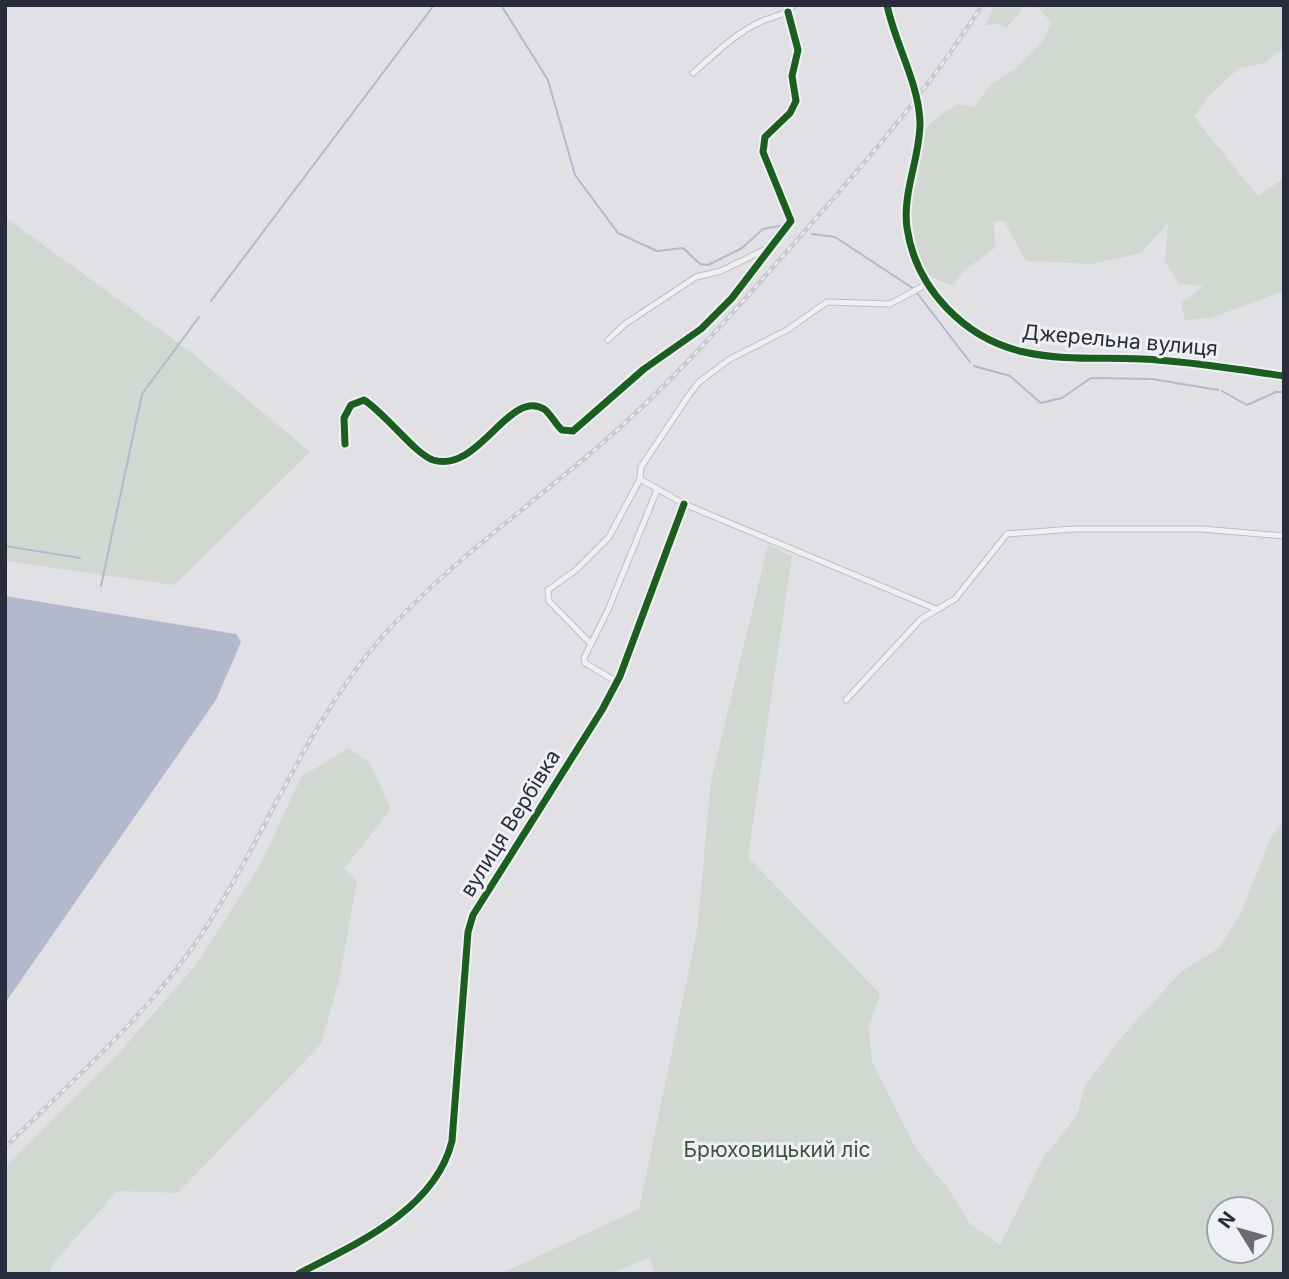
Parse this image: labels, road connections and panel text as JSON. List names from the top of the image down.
{
  "streets": {
    "street": ["Джерельна вулиця", "вулиця Вербівка"]
  },
  "parks": ["Брюховицький ліс"],
  "north": "top left"
}
